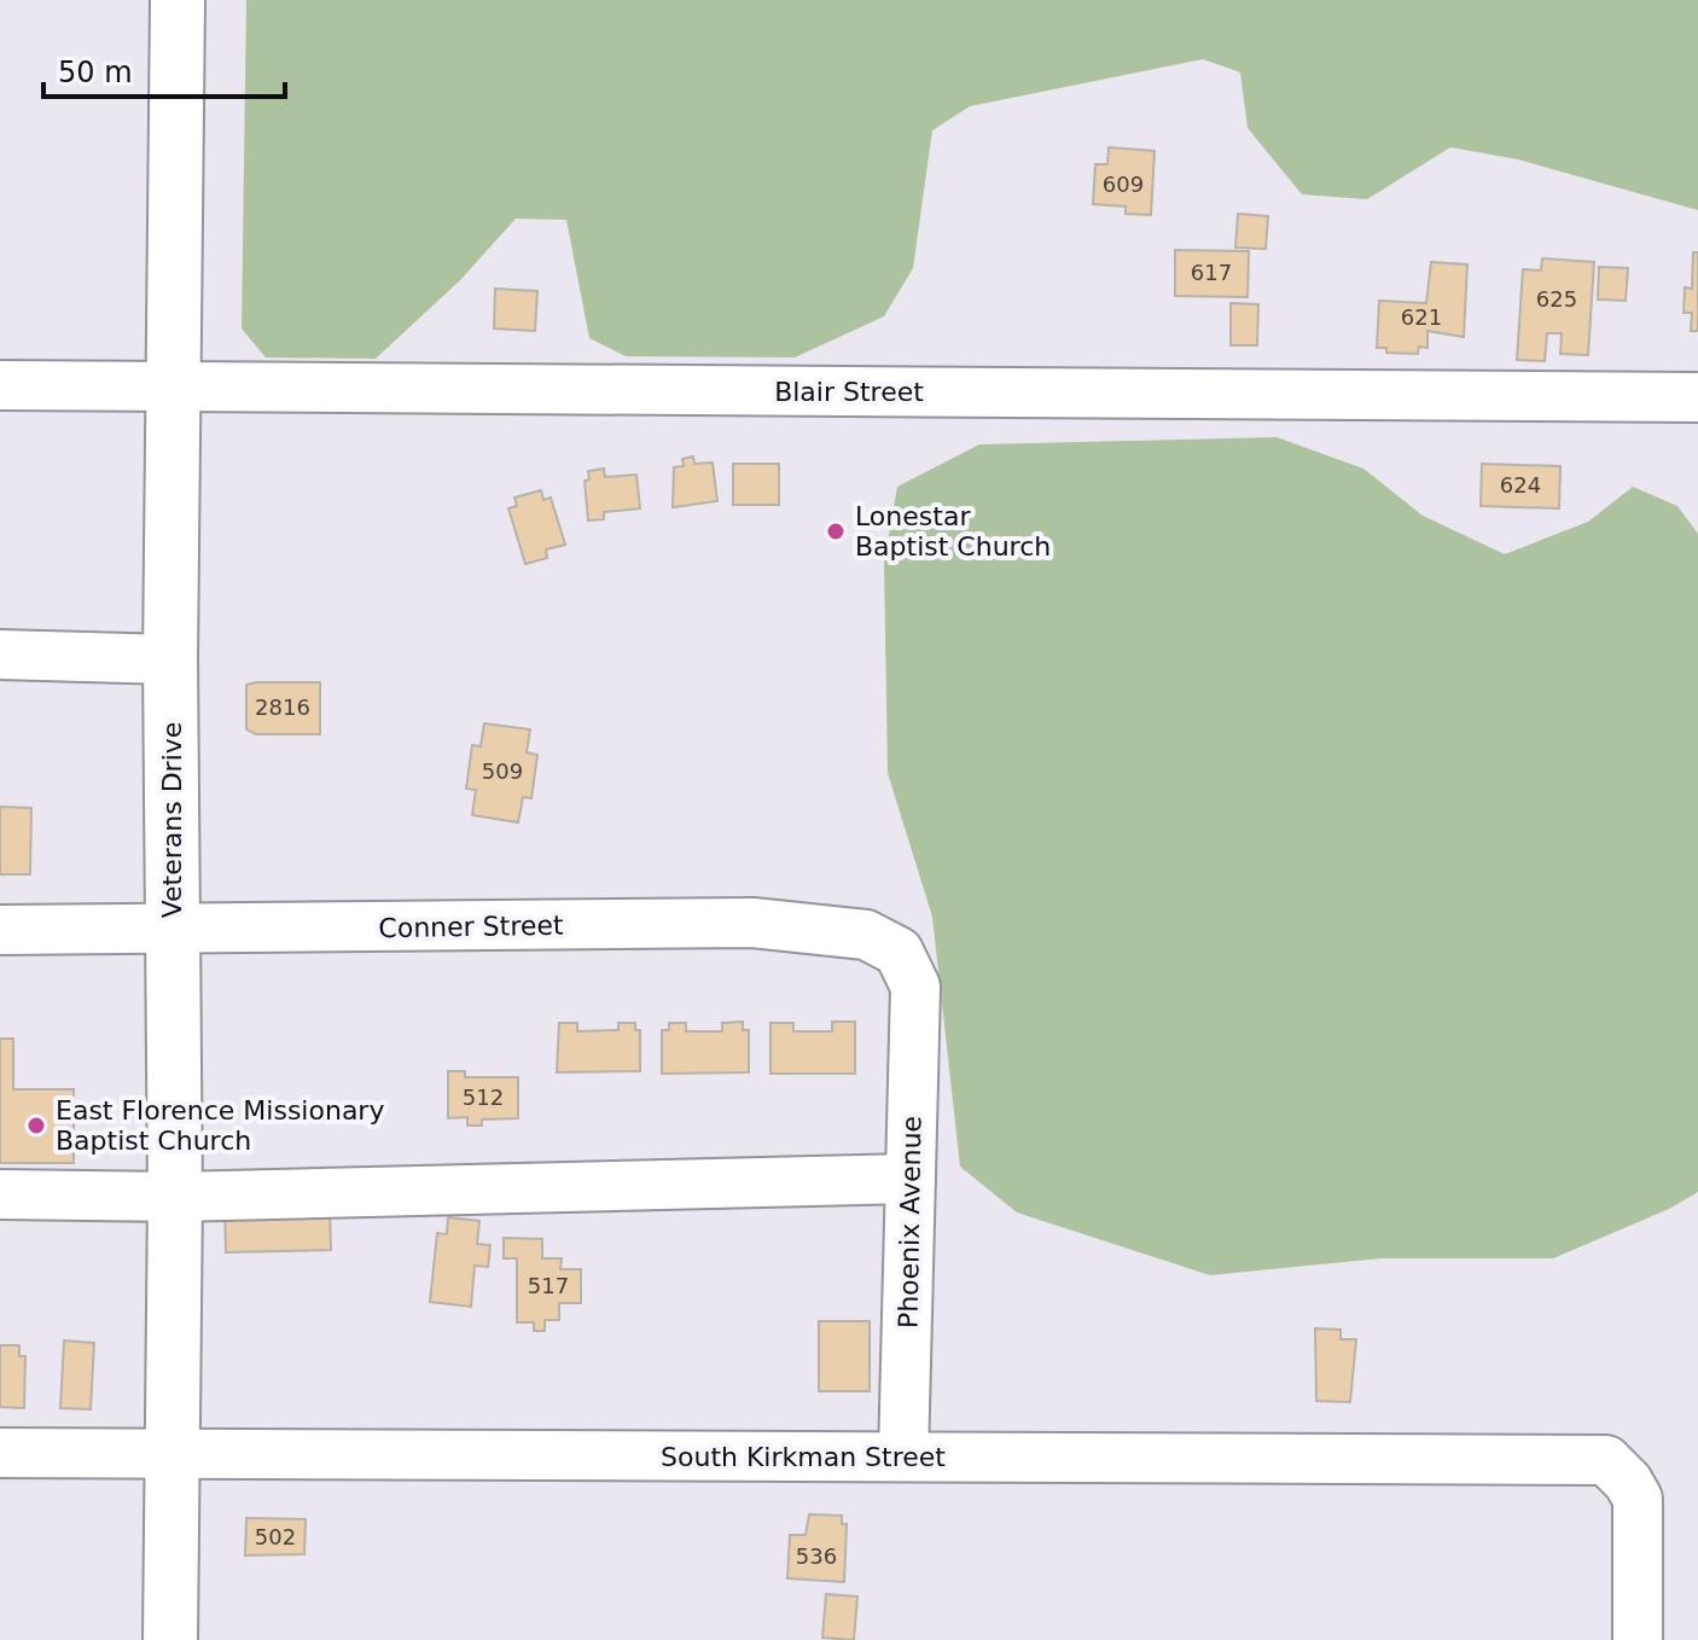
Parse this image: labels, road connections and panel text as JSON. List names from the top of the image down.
{
  "streets": {
    "main road": ["Veterans Drive"],
    "street": [
      "Blair Street",
      "Conner Street",
      "Phoenix Avenue",
      "South Kirkman Street"
    ]
  },
  "crossings": [
    ["Blair Street", "Veterans Drive"],
    ["Veterans Drive", "Conner Street"],
    ["Veterans Drive", "South Kirkman Street"],
    ["Conner Street", "Phoenix Avenue"],
    ["Phoenix Avenue", "South Kirkman Street"]
  ],
  "places": ["Lonestar Baptist Church", "East Florence Missionary Baptist Church"],
  "house_numbers": [
    "609",
    "617",
    "625",
    "621",
    "624",
    "2816",
    "509",
    "512",
    "517",
    "502",
    "536"
  ],
  "scale_bar": "50 m"
}
